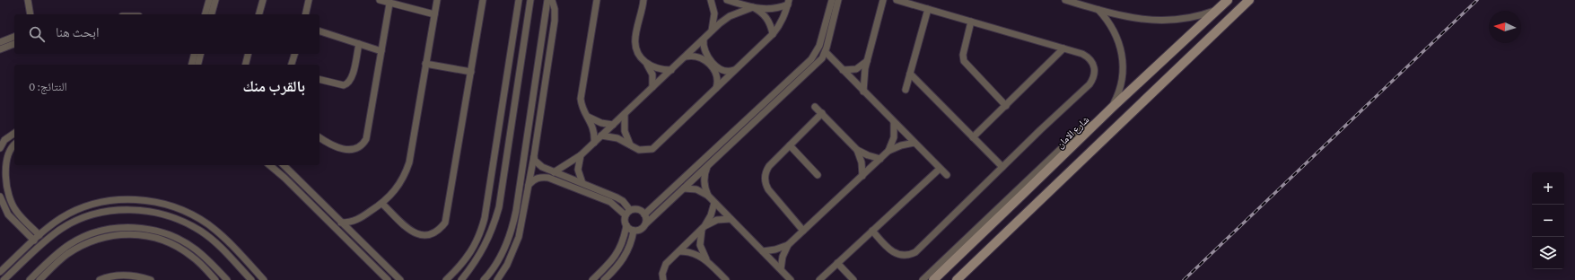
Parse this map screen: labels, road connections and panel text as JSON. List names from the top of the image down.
{
  "streets": {
    "street": ["شارع الامان"]
  },
  "north": "left",
  "page": {
    "search": "ابحث هنا",
    "heading": ["بالقرب منك", "النتائج: 0"],
    "map_buttons": ["+", "−"]
  }
}
